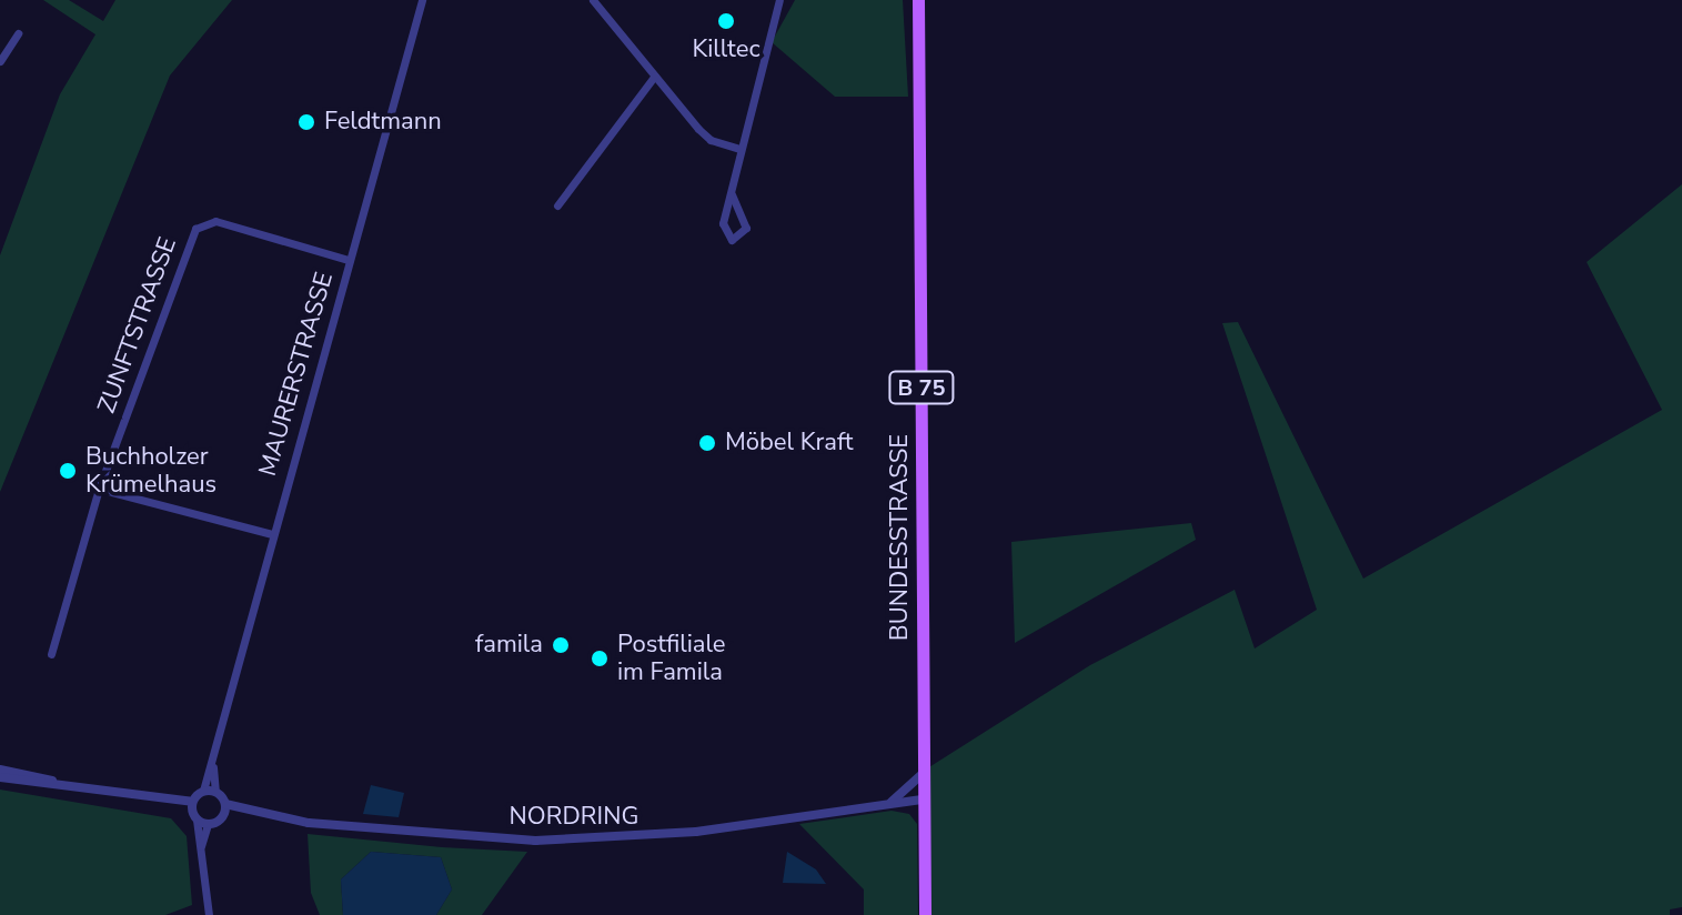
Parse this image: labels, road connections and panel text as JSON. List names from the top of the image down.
{
  "streets": {
    "main road": ["B 75", "BUNDESSTRASSE"],
    "street": ["ZUNFTSTRASSE", "MAURERSTRASSE", "NORDRING"]
  },
  "crossings": [
    ["ZUNFTSTRASSE", "MAURERSTRASSE"],
    ["MAURERSTRASSE", "NORDRING"],
    ["BUNDESSTRASSE", "NORDRING"]
  ],
  "places": [
    "Killtec",
    "Feldtmann",
    "Möbel Kraft",
    "Buchholzer Krümelhaus",
    "famila",
    "Postfiliale im Famila"
  ]
}
